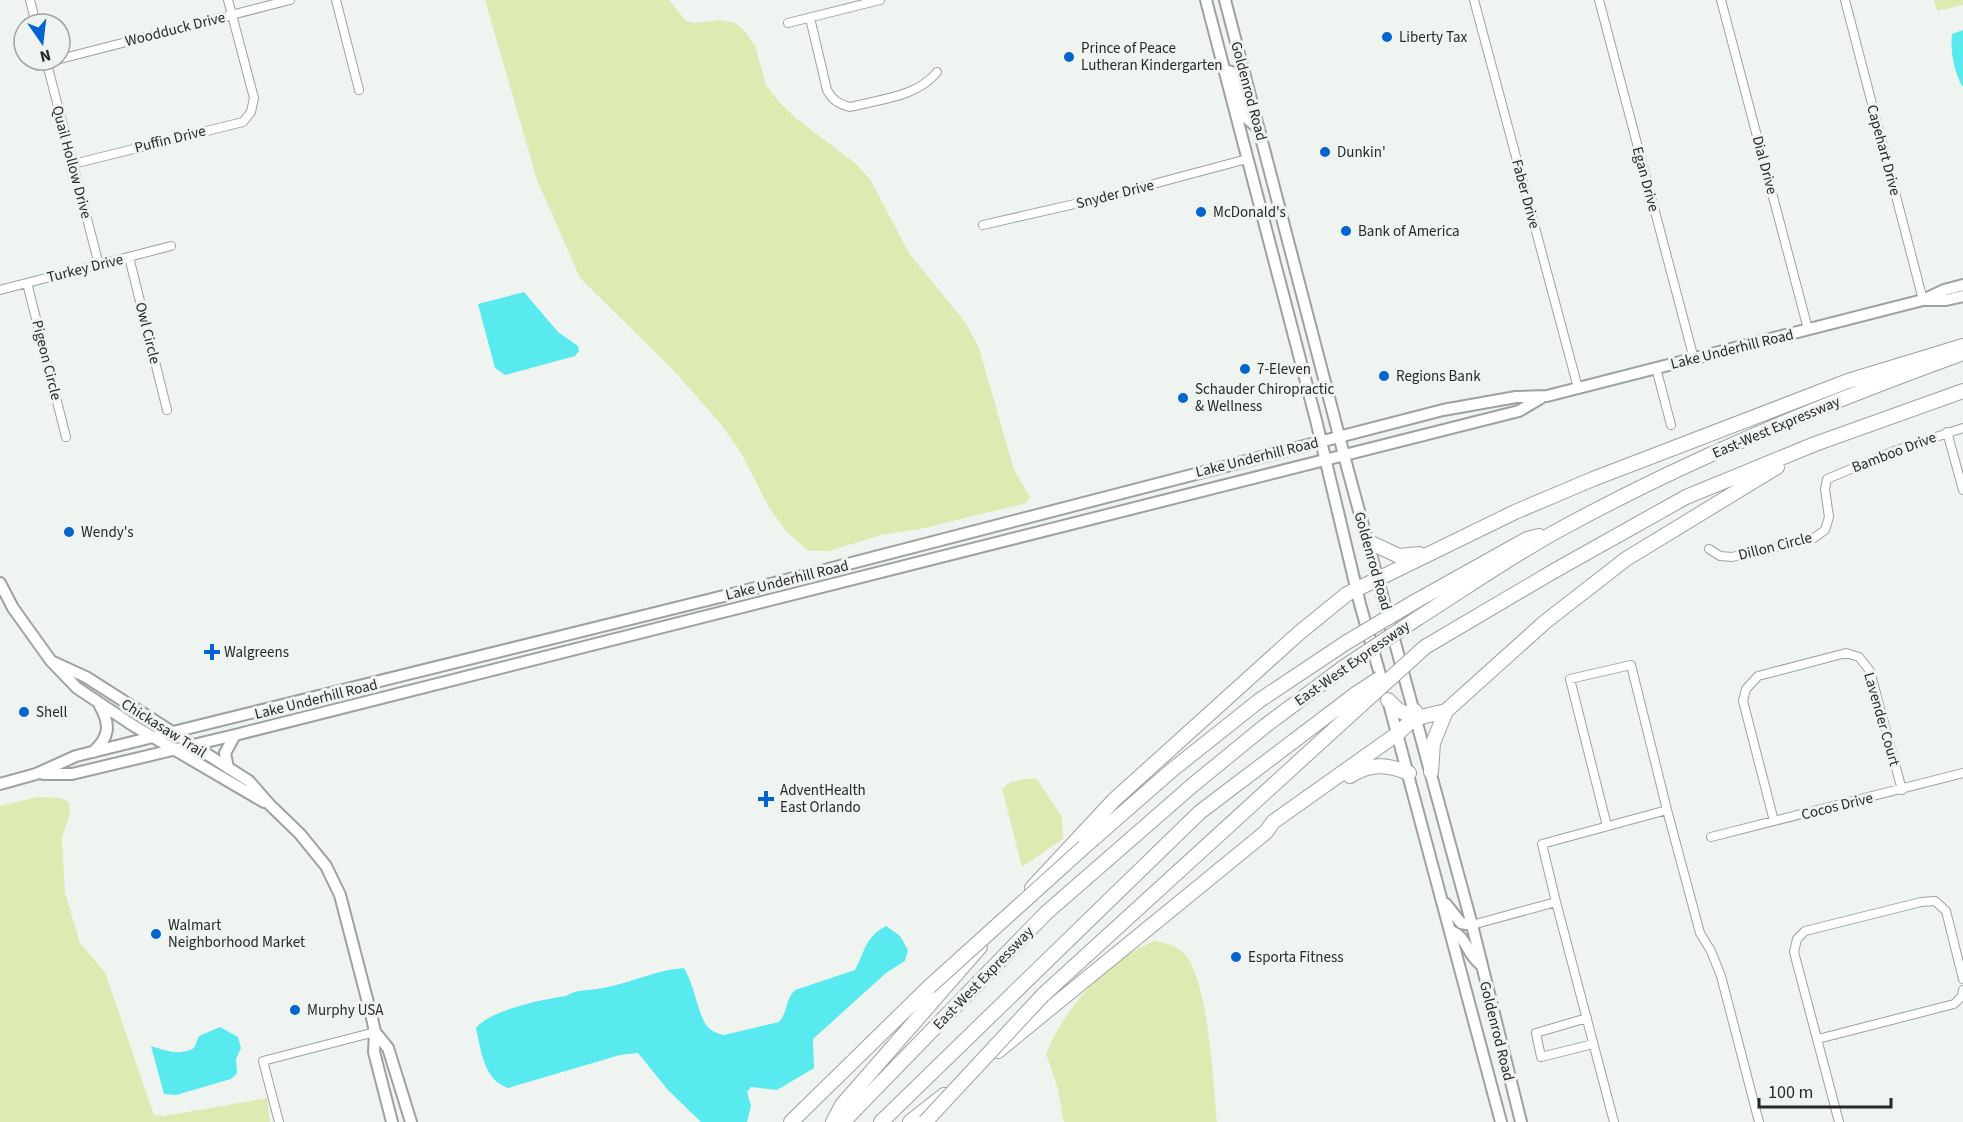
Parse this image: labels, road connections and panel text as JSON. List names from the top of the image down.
{
  "streets": {
    "highway": ["East-West Expressway"],
    "street": [
      "Woodduck Drive",
      "Goldenrod Road",
      "Puffin Drive",
      "Capehart Drive",
      "Quail Hollow Drive",
      "Dial Drive",
      "Egan Drive",
      "Snyder Drive",
      "Faber Drive",
      "Turkey Drive",
      "Owl Circle",
      "Lake Underhill Road",
      "Pigeon Circle",
      "Bamboo Drive",
      "Dillon Circle",
      "Lavender Court",
      "Chickasaw Trail",
      "Cocos Drive"
    ]
  },
  "crossings": [
    ["Woodduck Drive", "Puffin Drive"],
    ["Goldenrod Road", "Snyder Drive"],
    ["Goldenrod Road", "Lake Underhill Road"],
    ["Puffin Drive", "Quail Hollow Drive"],
    ["Capehart Drive", "Lake Underhill Road"],
    ["Quail Hollow Drive", "Turkey Drive"],
    ["Dial Drive", "Lake Underhill Road"],
    ["Egan Drive", "Lake Underhill Road"],
    ["Faber Drive", "Lake Underhill Road"],
    ["Turkey Drive", "Owl Circle"],
    ["Turkey Drive", "Pigeon Circle"],
    ["Lake Underhill Road", "Chickasaw Trail"],
    ["Bamboo Drive", "Dillon Circle"],
    ["Lavender Court", "Cocos Drive"]
  ],
  "places": {
    "other": [
      "Liberty Tax",
      "Prince of Peace Lutheran Kindergarten",
      "Dunkin'",
      "McDonald's",
      "Bank of America",
      "7-Eleven",
      "Regions Bank",
      "Schauder Chiropractic & Wellness",
      "Wendy's",
      "Shell",
      "Walmart Neighborhood Market",
      "Esporta Fitness",
      "Murphy USA"
    ],
    "health": ["Walgreens", "AdventHealth East Orlando"]
  },
  "scale_bar": "100 m",
  "north": "bottom"
}
